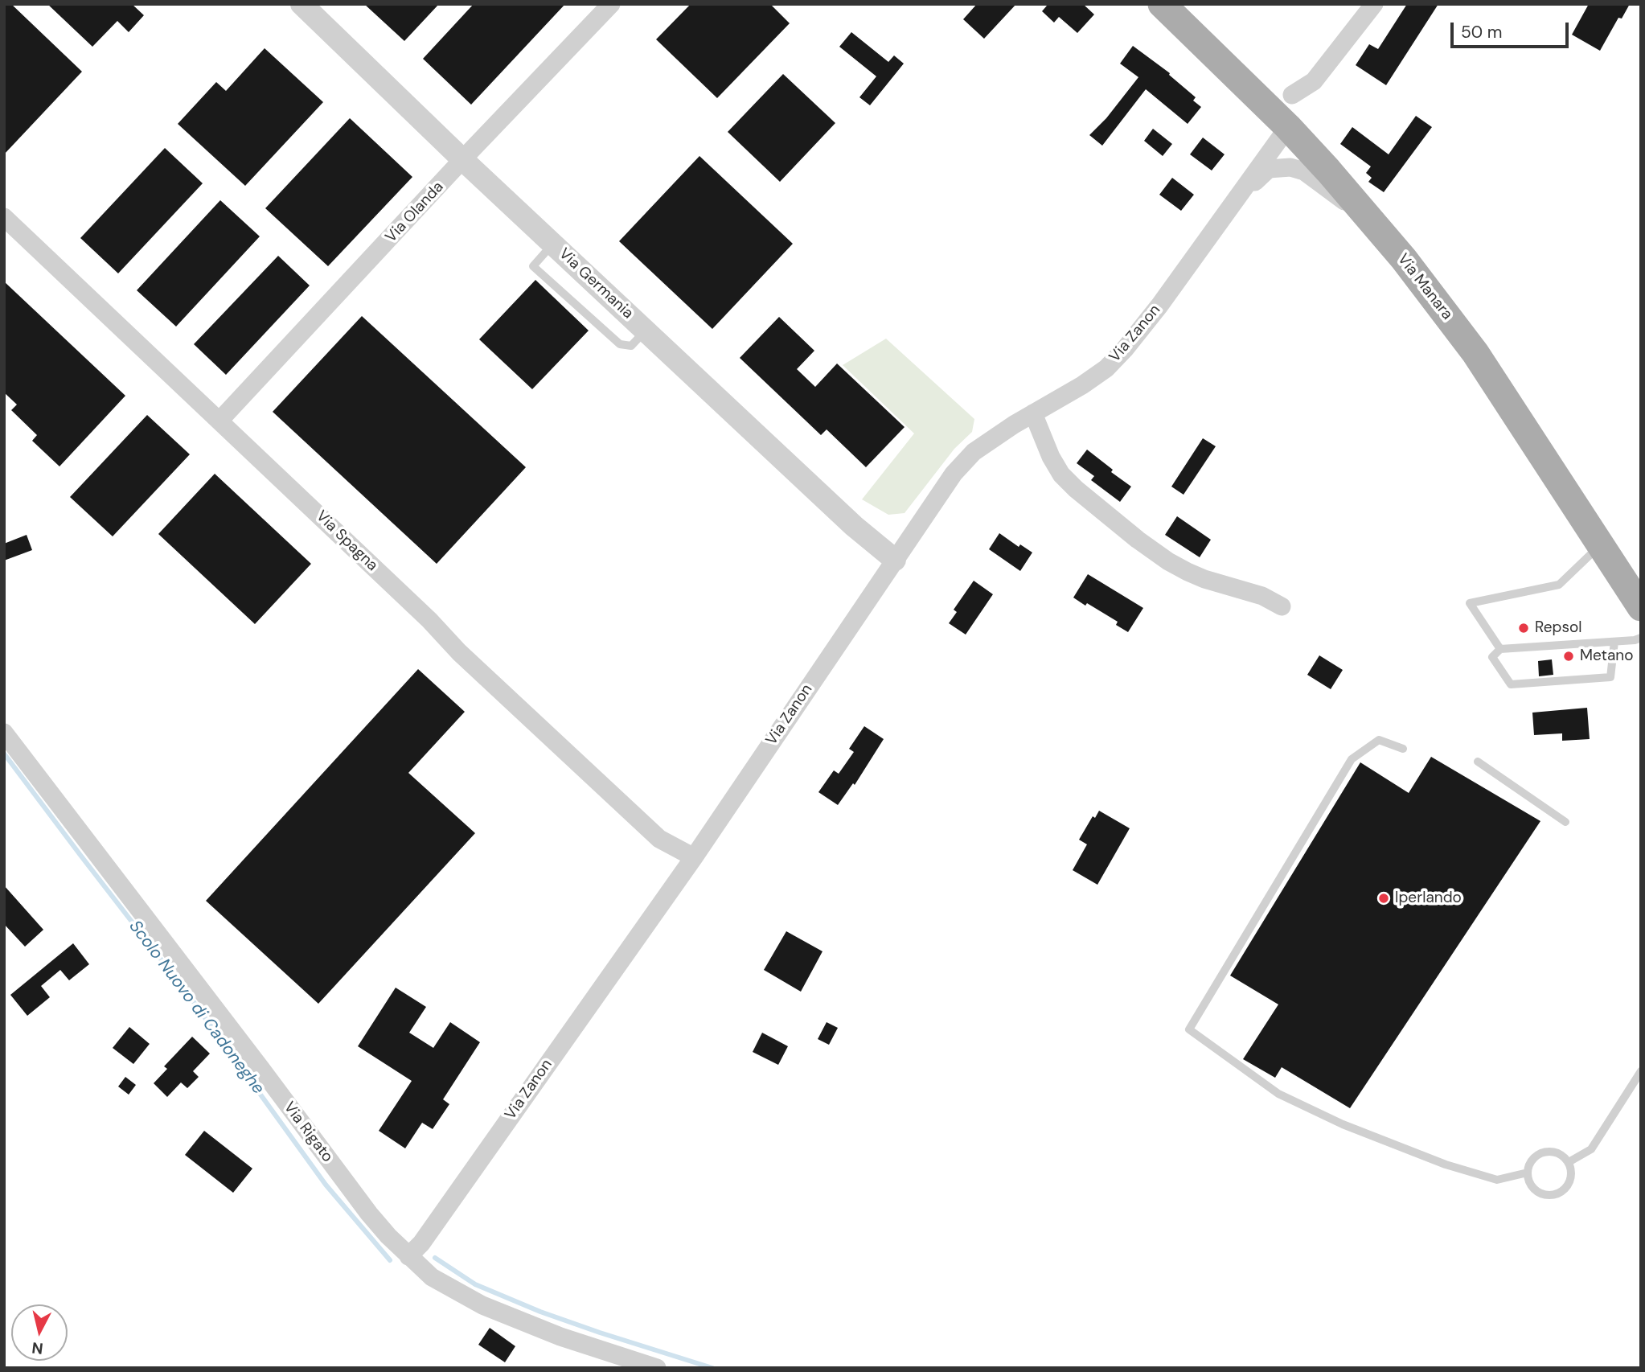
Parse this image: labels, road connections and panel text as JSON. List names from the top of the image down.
{
  "streets": {
    "main road": ["Via Manara"],
    "street": [
      "Via Olanda",
      "Via Germania",
      "Via Zanon",
      "Via Spagna",
      "Via Rigato"
    ]
  },
  "crossings": [
    ["Via Olanda", "Via Germania"],
    ["Via Olanda", "Via Spagna"],
    ["Via Germania", "Via Zanon"],
    ["Via Manara", "Via Zanon"],
    ["Via Zanon", "Via Spagna"],
    ["Via Zanon", "Via Rigato"]
  ],
  "water": ["Scolo Nuovo di Cadoneghe"],
  "places": ["Repsol", "Metano", "Iperlando"],
  "scale_bar": "50 m",
  "north": "bottom"
}
